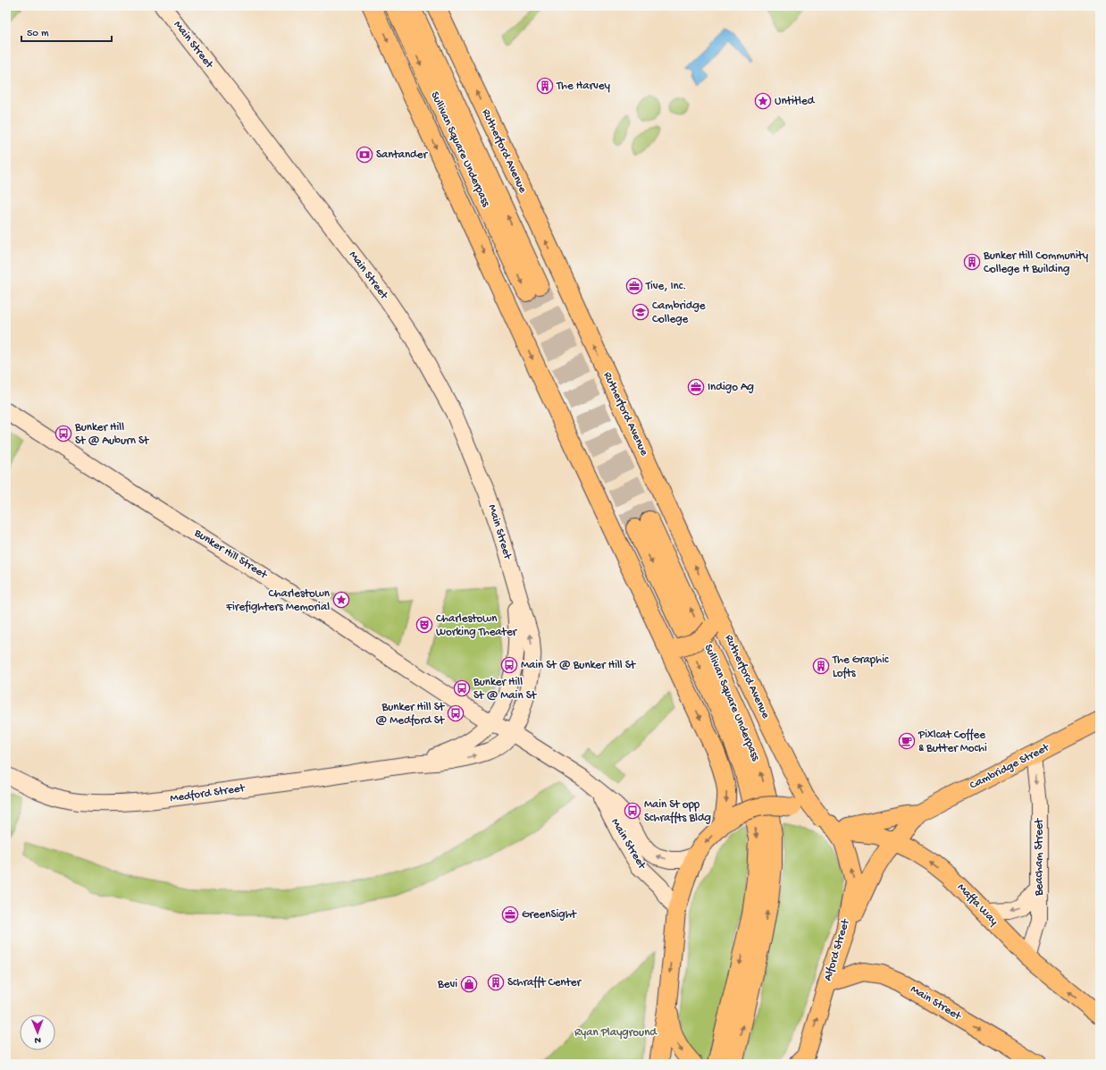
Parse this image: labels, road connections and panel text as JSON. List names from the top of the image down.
{
  "streets": {
    "main road": [
      "Main Street",
      "Sullivan Square Underpass",
      "Rutherford Avenue",
      "Bunker Hill Street",
      "Cambridge Street",
      "Medford Street",
      "Beacham Street",
      "Maffa Way",
      "Alford Street"
    ]
  },
  "crossings": [
    ["Main Street", "Bunker Hill Street"],
    ["Main Street", "Medford Street"],
    ["Main Street", "Alford Street"],
    ["Rutherford Avenue", "Alford Street"],
    ["Bunker Hill Street", "Medford Street"],
    ["Cambridge Street", "Beacham Street"],
    ["Cambridge Street", "Maffa Way"],
    ["Cambridge Street", "Alford Street"],
    ["Beacham Street", "Maffa Way"],
    ["Maffa Way", "Alford Street"]
  ],
  "one_way": ["Beacham Street", "Maffa Way"],
  "parks": ["Ryan Playground"],
  "places": {
    "building": [
      "The Harvey",
      "Bunker Hill Community College H Building",
      "The Graphic Lofts",
      "Schrafft Center"
    ],
    "place": ["Untitled", "Charlestown Firefighters Memorial"],
    "bank": ["Santander"],
    "office": ["Tive, Inc.", "Indigo Ag", "GreenSight"],
    "school or university": ["Cambridge College"],
    "bus stop": [
      "Bunker Hill St @ Auburn St",
      "Main St @ Bunker Hill St",
      "Bunker Hill St @ Main St",
      "Bunker Hill St @ Medford St",
      "Main St opp Schraffts Bldg"
    ],
    "theatre": ["Charlestown Working Theater"],
    "cafe": ["Pixlcat Coffee & Butter Mochi"],
    "shop": ["Bevi"]
  },
  "scale_bar": "50 m",
  "north": "bottom"
}
